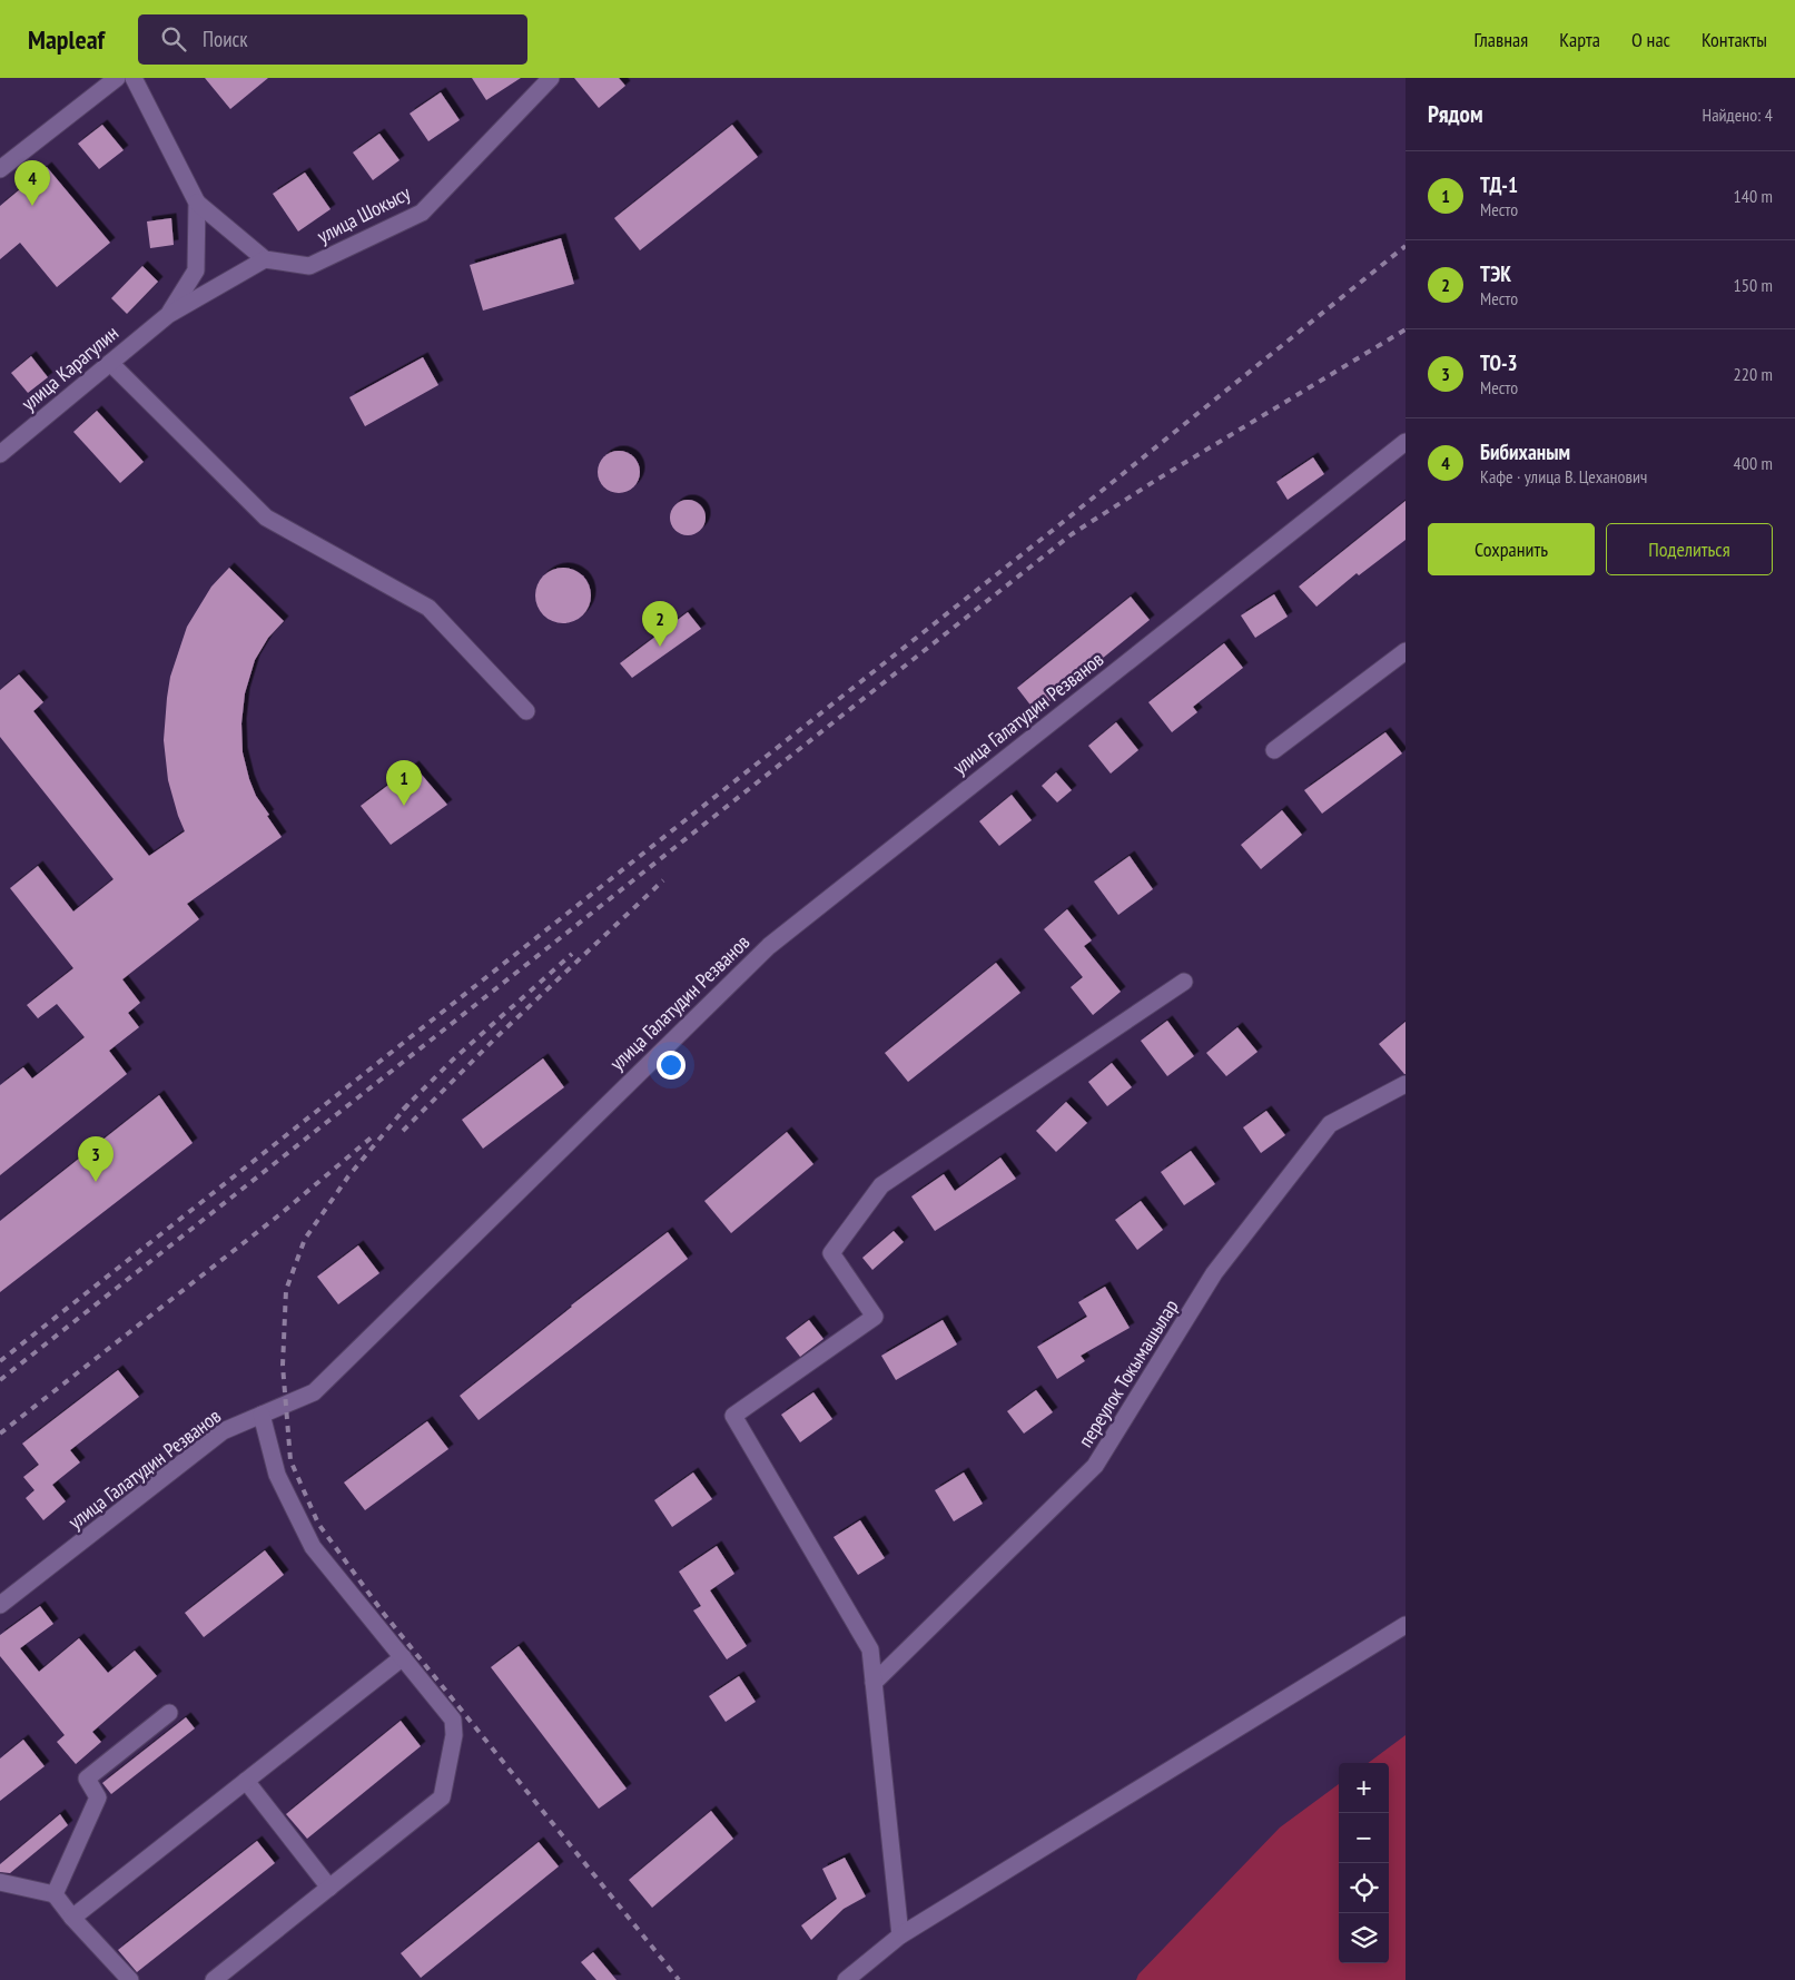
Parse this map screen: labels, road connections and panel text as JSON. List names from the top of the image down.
{
  "streets": {
    "street": [
      "улица Шокысу",
      "улица Карагулин",
      "улица Галатудин Резванов",
      "переулок Токымашылар"
    ]
  },
  "page": {
    "header": "Mapleaf",
    "search": "Поиск",
    "nav": [
      "Главная",
      "Карта",
      "О нас",
      "Контакты"
    ],
    "heading": ["Рядом", "Найдено: 4"],
    "list": [
      {
        "mark": "1",
        "name": "ТД-1",
        "note": "Место",
        "value": "140 m"
      },
      {
        "mark": "2",
        "name": "ТЭК",
        "note": "Место",
        "value": "150 m"
      },
      {
        "mark": "3",
        "name": "ТО-3",
        "note": "Место",
        "value": "220 m"
      },
      {
        "mark": "4",
        "name": "Бибиханым",
        "note": "Кафе · улица В. Цеханович",
        "value": "400 m"
      }
    ],
    "pins": [
      "4",
      "2",
      "1",
      "3"
    ],
    "buttons": ["Сохранить", "Поделиться"],
    "map_buttons": ["+", "−"]
  }
}
